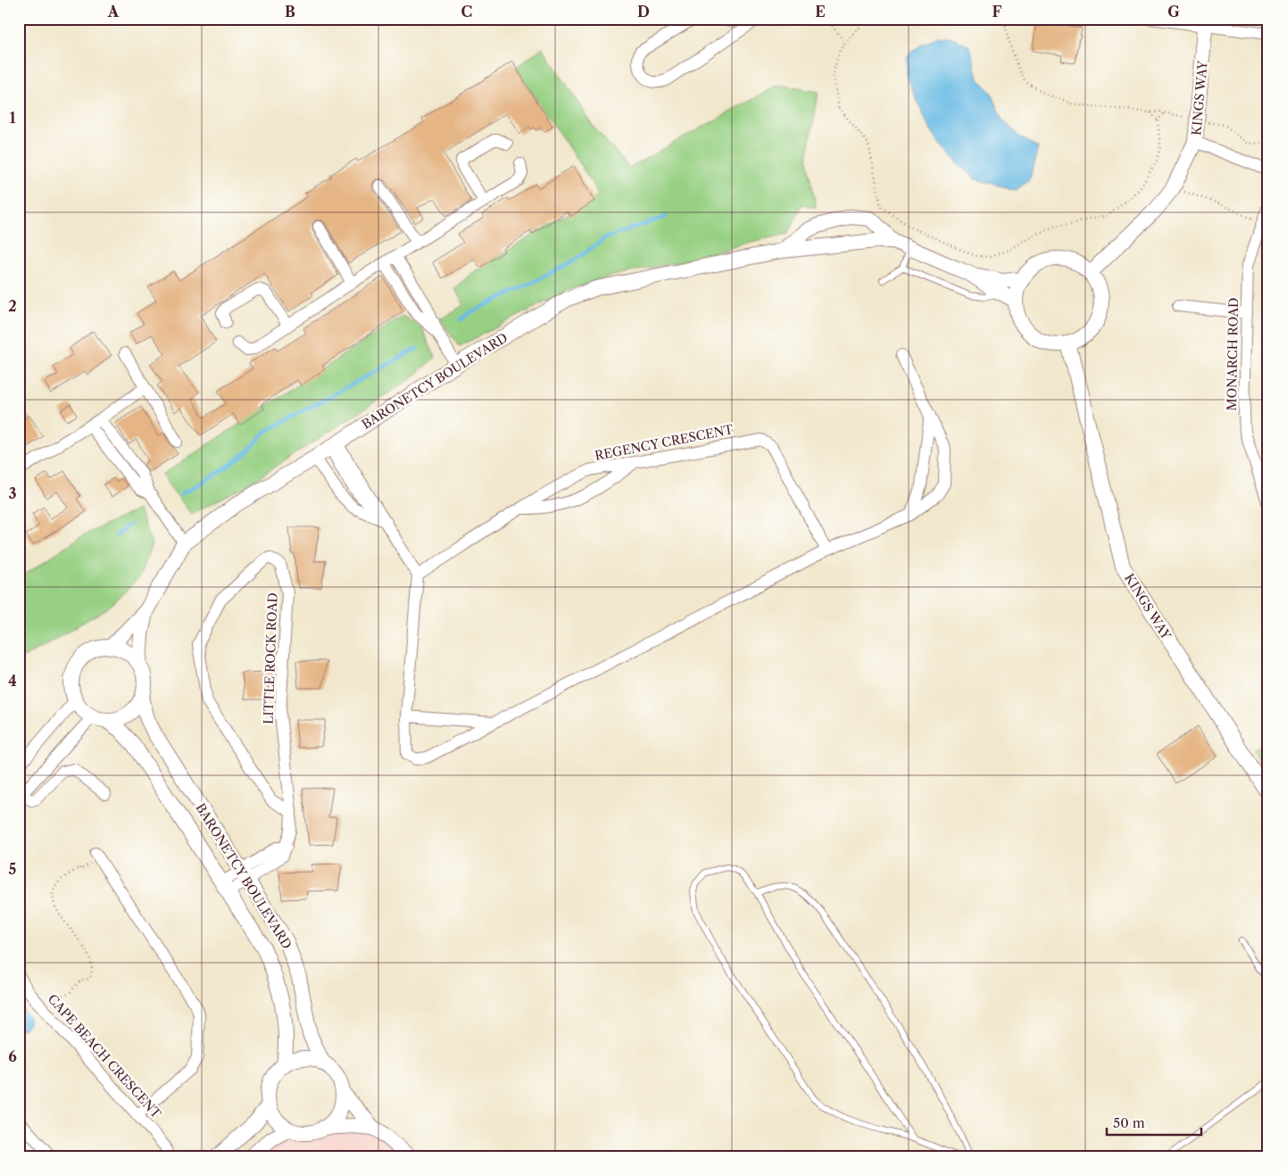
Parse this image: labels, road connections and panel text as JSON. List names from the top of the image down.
{
  "streets": {
    "street": [
      "KINGS WAY",
      "MONARCH ROAD",
      "BARONETCY BOULEVARD",
      "REGENCY CRESCENT",
      "LITTLE ROCK ROAD",
      "CAPE BEACH CRESCENT"
    ]
  },
  "crossings": [
    ["KINGS WAY", "BARONETCY BOULEVARD"],
    ["BARONETCY BOULEVARD", "LITTLE ROCK ROAD"]
  ],
  "scale_bar": "50 m",
  "grid": {
    "columns": [
      "A",
      "B",
      "C",
      "D",
      "E",
      "F",
      "G"
    ],
    "rows": [
      "1",
      "2",
      "3",
      "4",
      "5",
      "6"
    ]
  }
}
